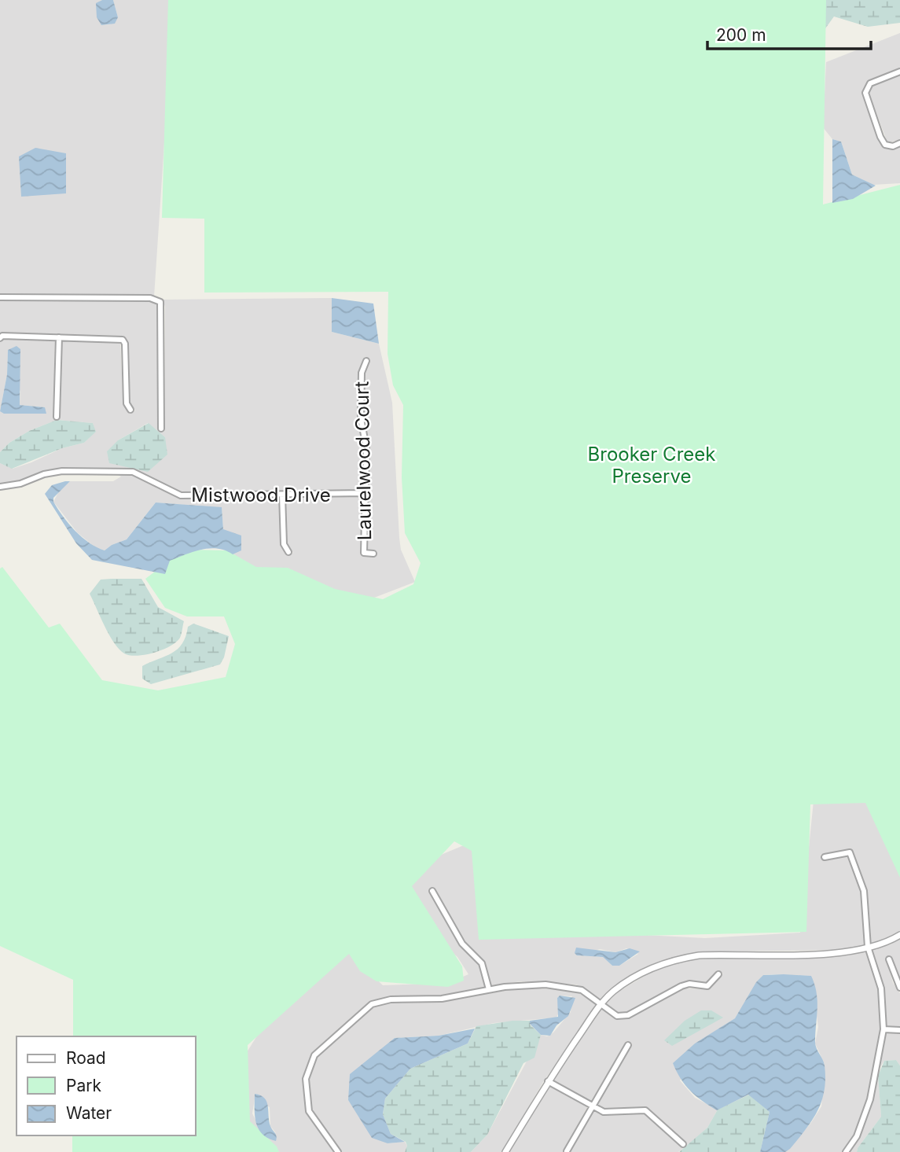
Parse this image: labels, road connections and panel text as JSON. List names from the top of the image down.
{
  "streets": {
    "street": ["Laurelwood Court", "Mistwood Drive"]
  },
  "crossings": [
    ["Laurelwood Court", "Mistwood Drive"]
  ],
  "parks": ["Brooker Creek Preserve"],
  "legend": ["Road", "Park", "Water"],
  "scale_bar": "200 m"
}
